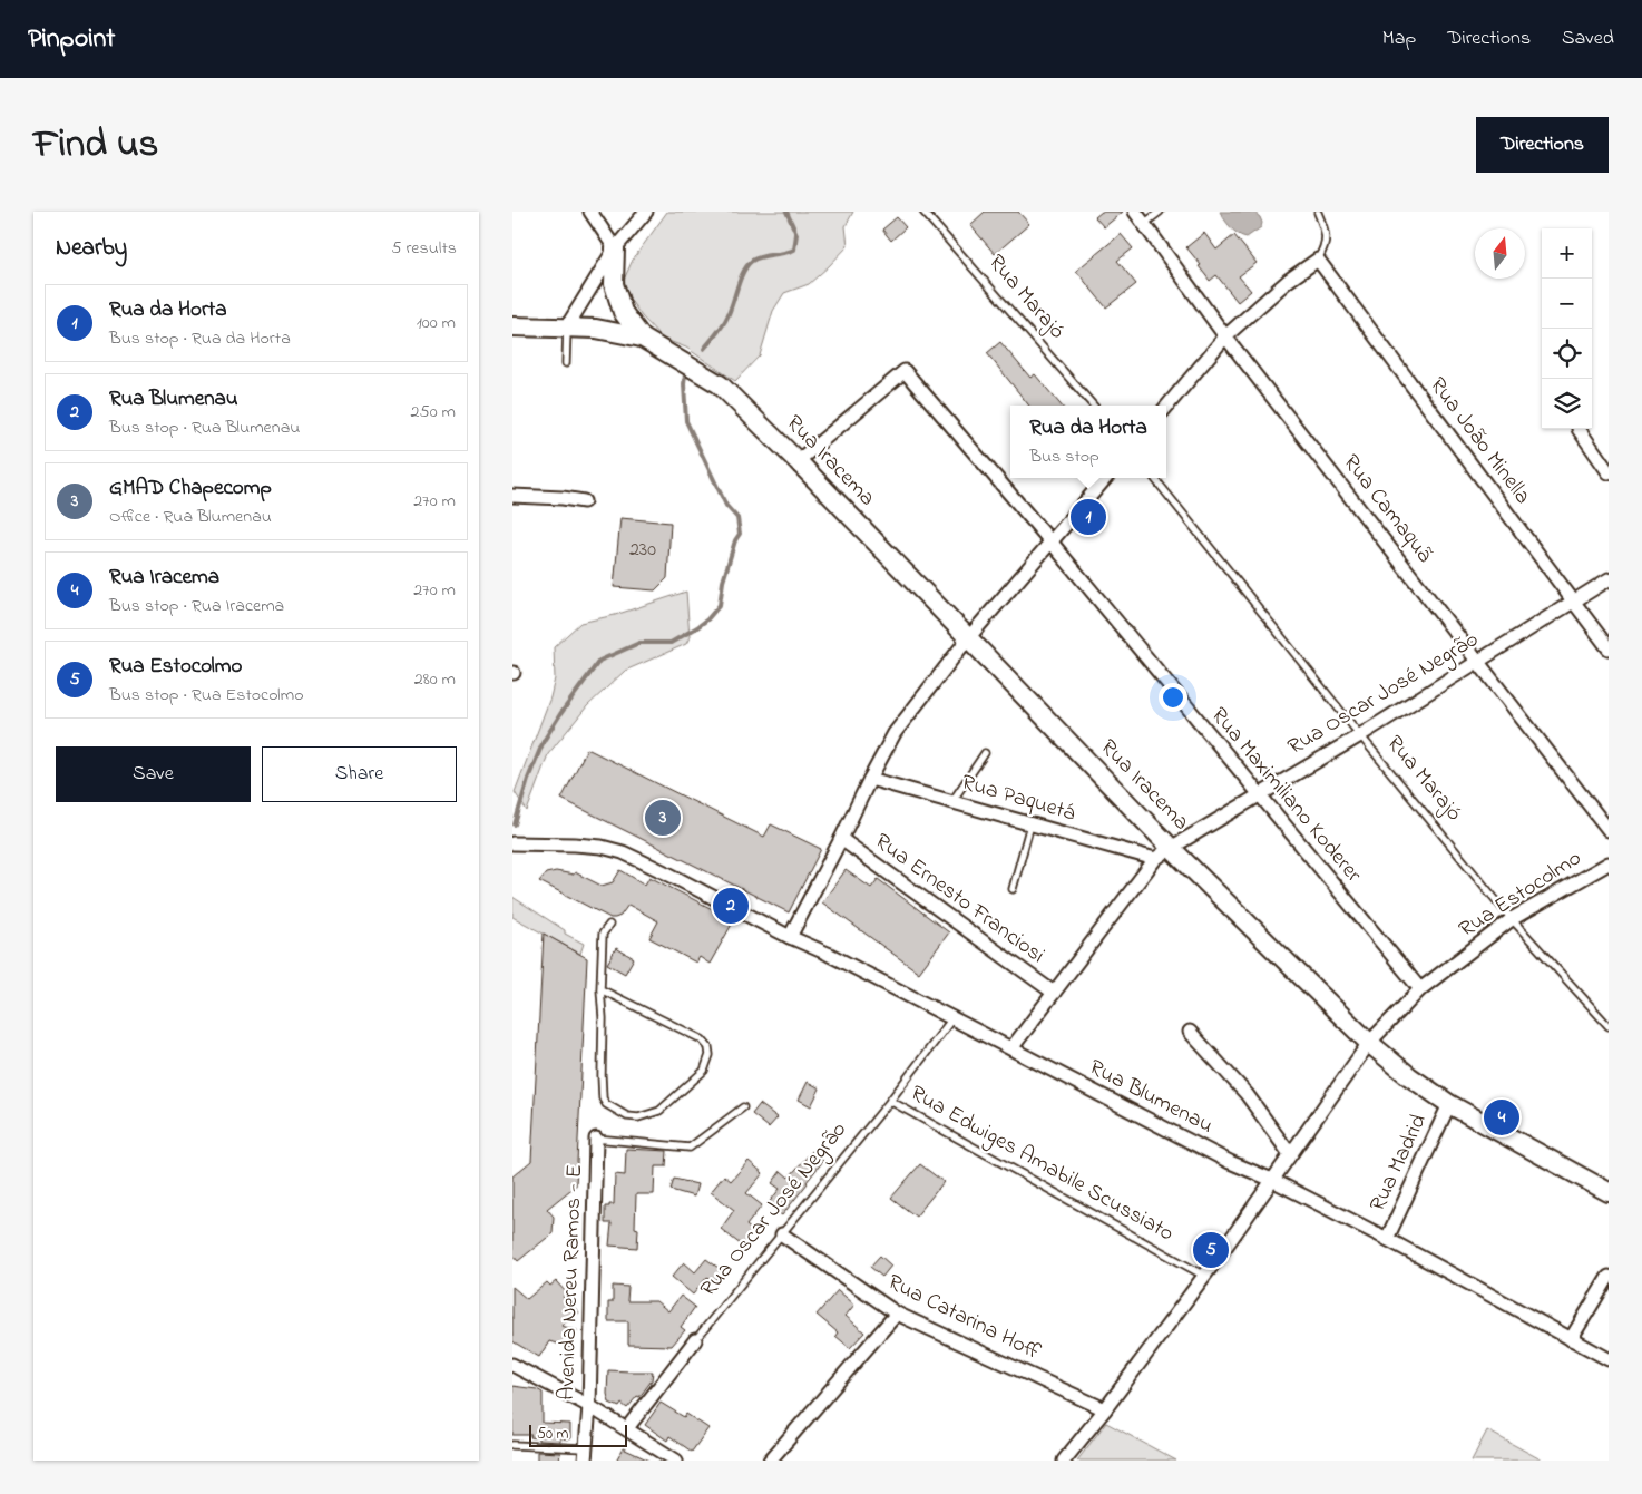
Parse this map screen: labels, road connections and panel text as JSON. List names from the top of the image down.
{
  "streets": {
    "street": [
      "Rua João Minella",
      "Rua Iracema",
      "Rua Camaquã",
      "Rua Oscar José Negrão",
      "Rua Maximiliano Koderer",
      "Rua Paquetá",
      "Rua Estocolmo",
      "Rua Ernesto Franciosi",
      "Rua Blumenau",
      "Rua Madrid",
      "Avenida Nereu Ramos - E",
      "Rua Catarina Hoff"
    ],
    "lane": ["Rua Marajó", "Rua Edwiges Amabile Scussiato"]
  },
  "crossings": [
    ["Rua Marajó", "Rua Oscar José Negrão"],
    ["Rua Marajó", "Rua Estocolmo"],
    ["Rua João Minella", "Rua Oscar José Negrão"],
    ["Rua Iracema", "Rua Oscar José Negrão"],
    ["Rua Iracema", "Rua Maximiliano Koderer"],
    ["Rua Iracema", "Rua Estocolmo"],
    ["Rua Iracema", "Rua Madrid"],
    ["Rua Camaquã", "Rua Oscar José Negrão"],
    ["Rua Oscar José Negrão", "Rua Maximiliano Koderer"],
    ["Rua Oscar José Negrão", "Rua Paquetá"],
    ["Rua Oscar José Negrão", "Rua Ernesto Franciosi"],
    ["Rua Oscar José Negrão", "Rua Blumenau"],
    ["Rua Oscar José Negrão", "Rua Edwiges Amabile Scussiato"],
    ["Rua Oscar José Negrão", "Rua Catarina Hoff"],
    ["Rua Maximiliano Koderer", "Rua Estocolmo"],
    ["Rua Estocolmo", "Rua Blumenau"],
    ["Rua Estocolmo", "Rua Edwiges Amabile Scussiato"],
    ["Rua Estocolmo", "Rua Catarina Hoff"],
    ["Rua Blumenau", "Rua Madrid"]
  ],
  "house_numbers": ["230"],
  "scale_bar": "50 m",
  "north": "top",
  "page": {
    "header": "Pinpoint",
    "nav": ["Map", "Directions", "Saved"],
    "title": "Find us",
    "buttons": [
      "Directions",
      ["Save", "Share"]
    ],
    "heading": ["Nearby", "5 results"],
    "map_buttons": ["+", "−"],
    "list": [
      {
        "mark": "1",
        "name": "Rua da Horta",
        "note": "Bus stop · Rua da Horta",
        "value": "100 m"
      },
      {
        "mark": "2",
        "name": "Rua Blumenau",
        "note": "Bus stop · Rua Blumenau",
        "value": "250 m"
      },
      {
        "mark": "3",
        "name": "GMAD Chapecomp",
        "note": "Office · Rua Blumenau",
        "value": "270 m"
      },
      {
        "mark": "4",
        "name": "Rua Iracema",
        "note": "Bus stop · Rua Iracema",
        "value": "270 m"
      },
      {
        "mark": "5",
        "name": "Rua Estocolmo",
        "note": "Bus stop · Rua Estocolmo",
        "value": "280 m"
      }
    ],
    "popup": ["Rua da Horta", "Bus stop"],
    "pins": [
      "1",
      "3",
      "2",
      "4",
      "5"
    ],
    "scale": "50 m"
  }
}
